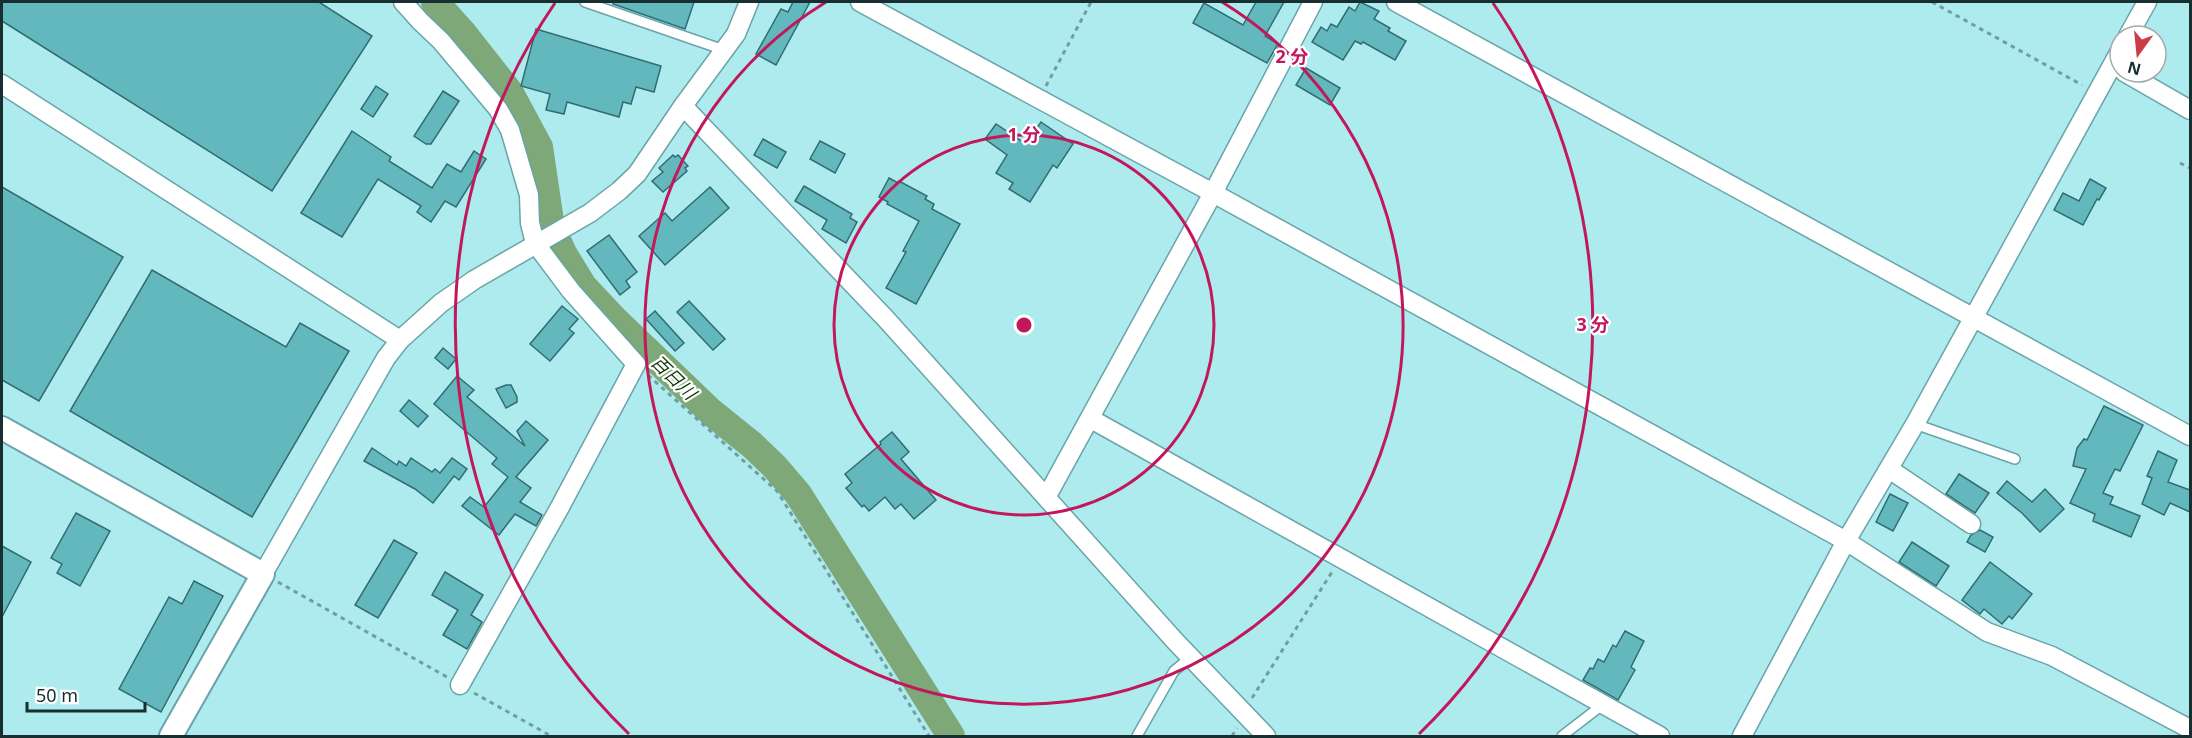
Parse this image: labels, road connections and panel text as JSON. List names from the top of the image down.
{
  "water": ["百日川"],
  "scale_bar": "50 m",
  "north": "bottom",
  "rings": ["2 分", "1 分", "3 分"]
}
